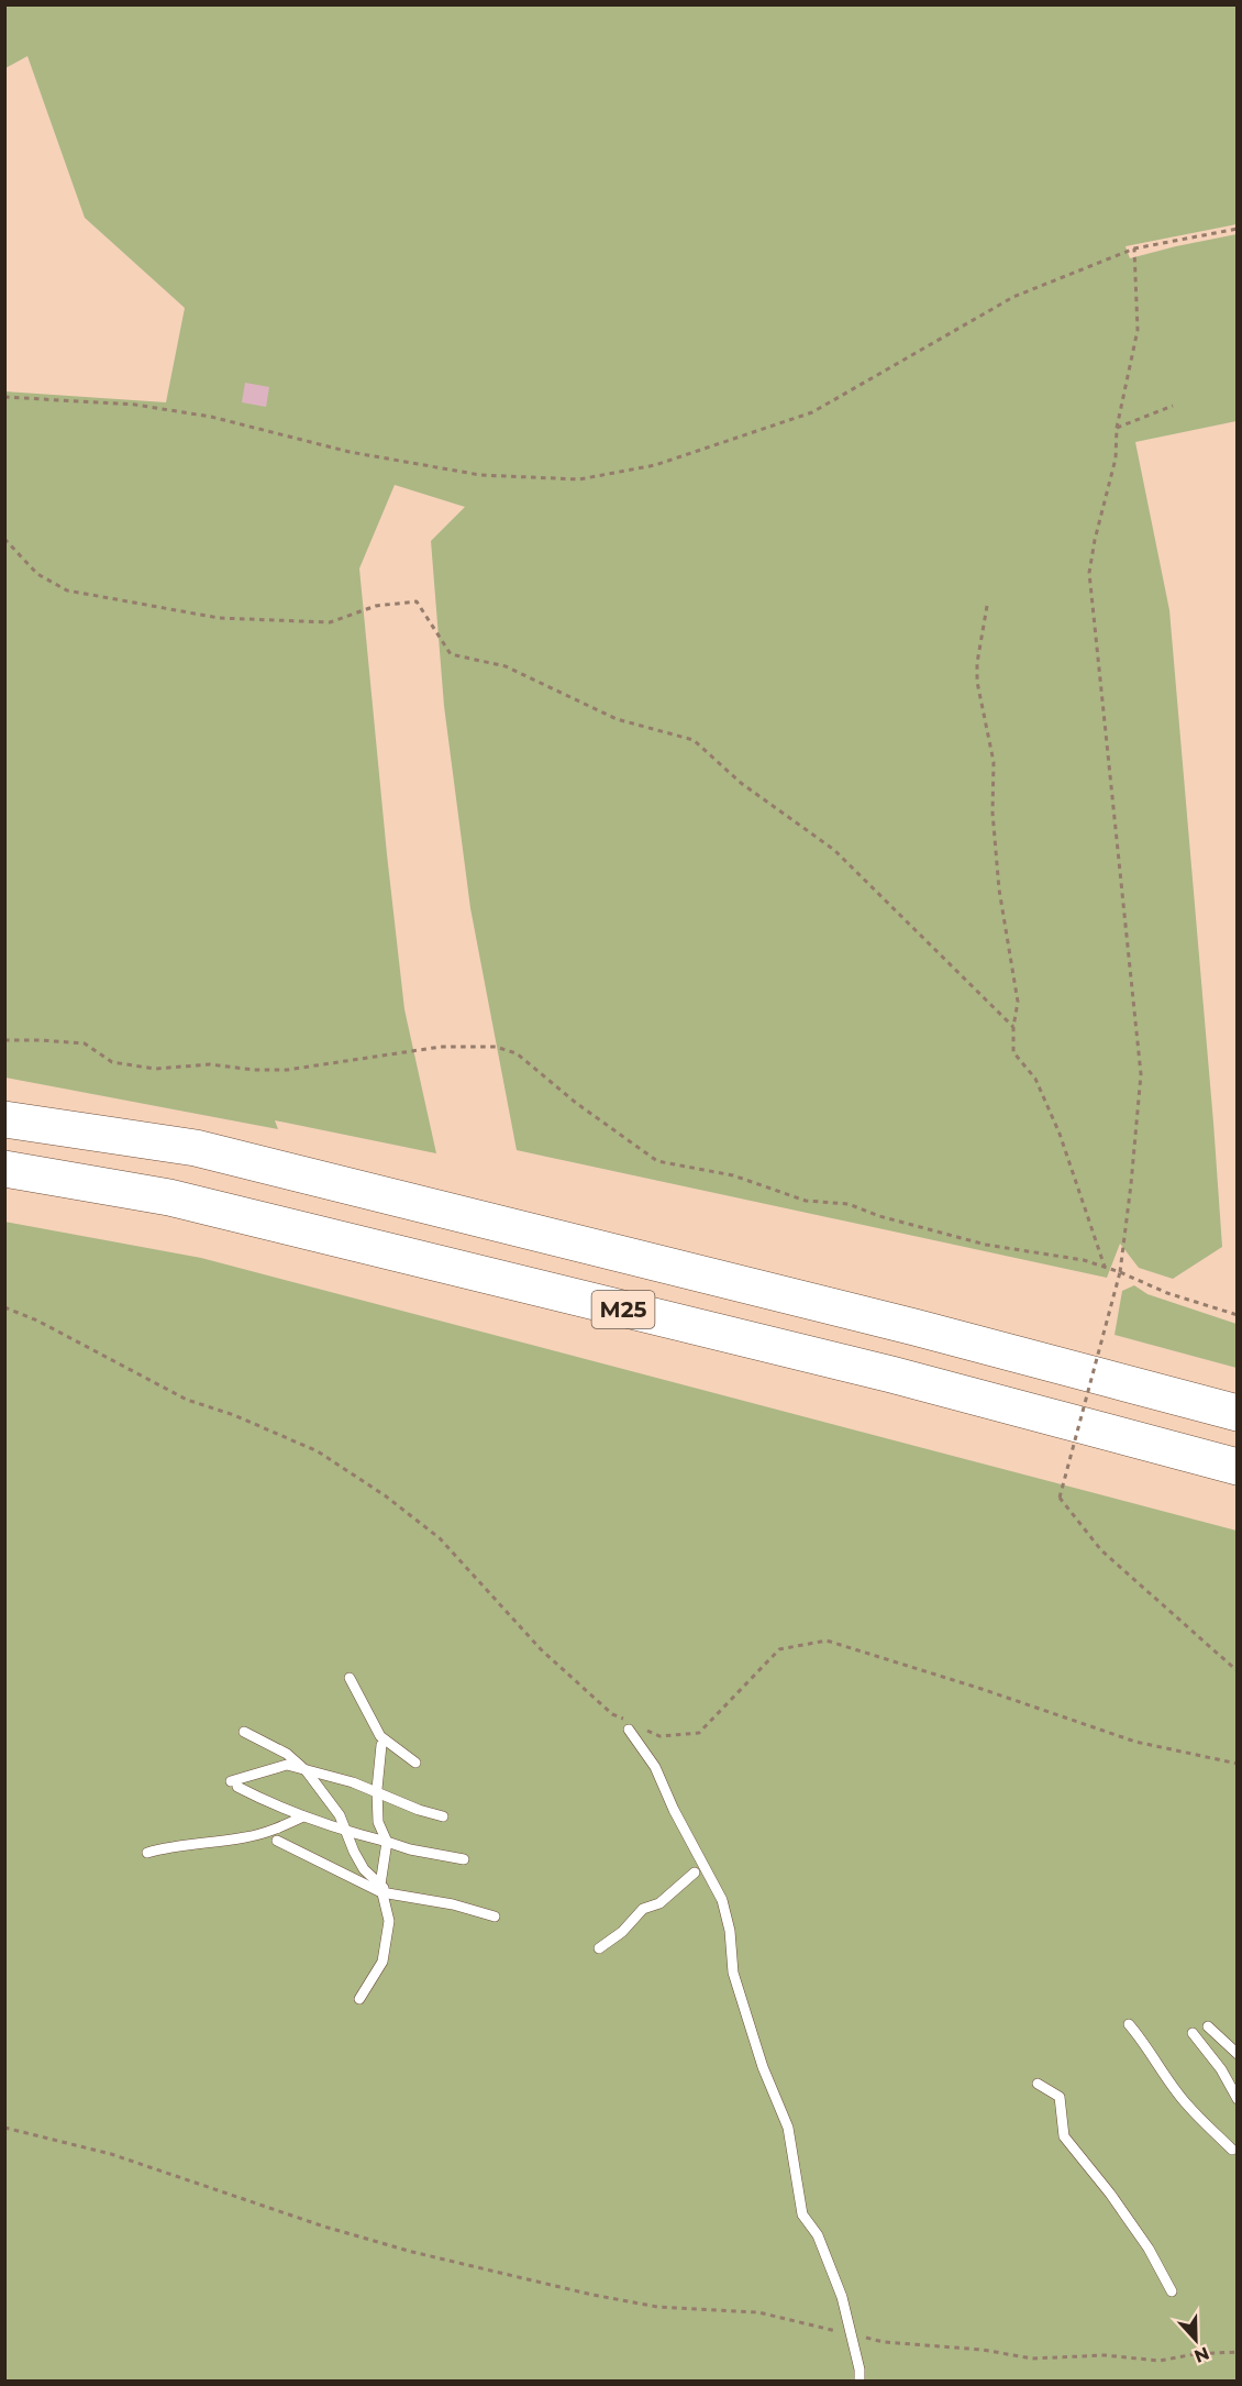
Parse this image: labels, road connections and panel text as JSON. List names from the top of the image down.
{
  "streets": {
    "highway": ["M25"]
  },
  "north": "bottom"
}
